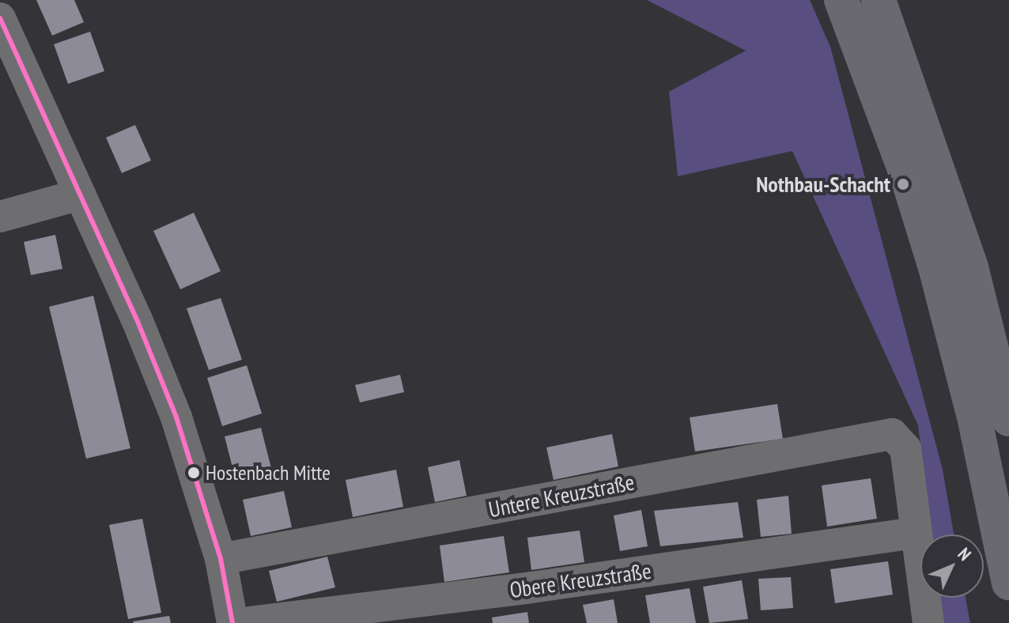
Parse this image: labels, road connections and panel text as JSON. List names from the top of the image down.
{
  "streets": {
    "street": ["Untere Kreuzstraße", "Obere Kreuzstraße"]
  },
  "crossings": [
    ["Untere Kreuzstraße", "Obere Kreuzstraße"]
  ],
  "places": ["Nothbau-Schacht", "Hostenbach Mitte"],
  "north": "top right"
}
